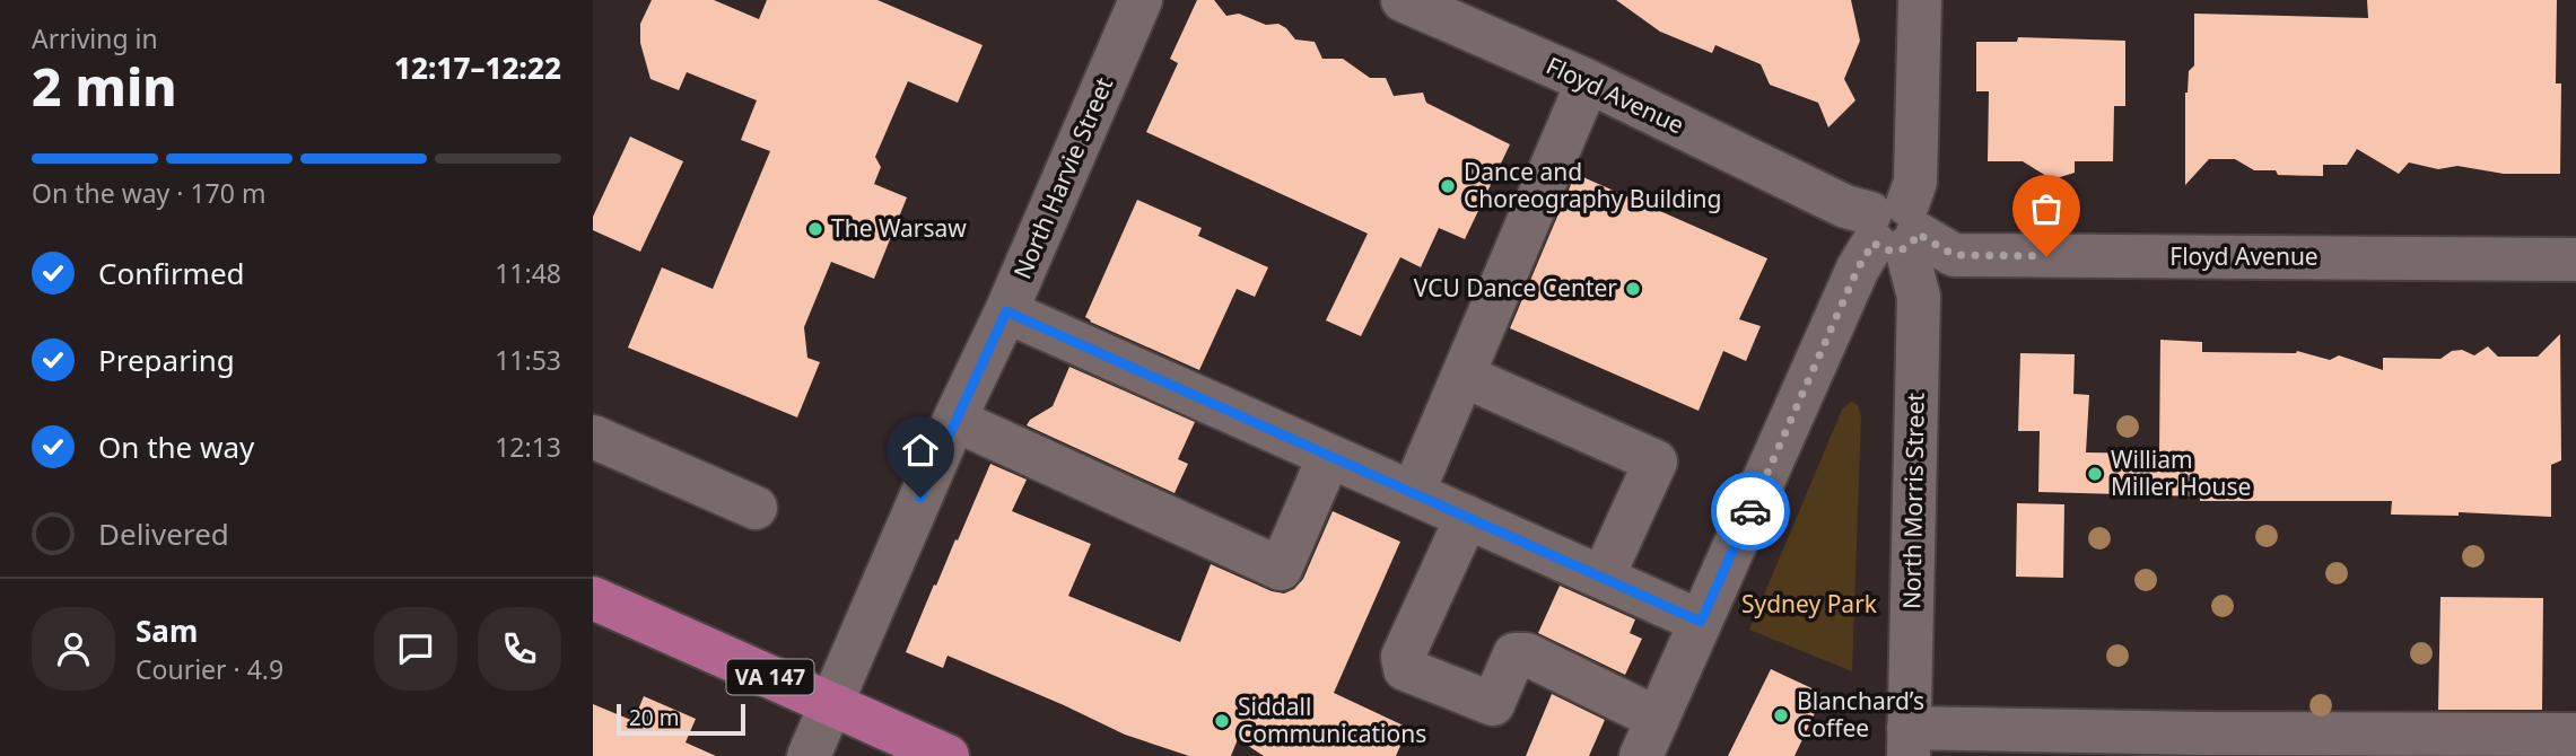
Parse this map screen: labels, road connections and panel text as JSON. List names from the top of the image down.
{
  "streets": {
    "main road": ["VA 147"],
    "street": ["Floyd Avenue", "North Harvie Street", "North Morris Street"]
  },
  "crossings": [
    ["Floyd Avenue", "North Morris Street"],
    ["North Harvie Street", "VA 147"]
  ],
  "parks": ["Sydney Park"],
  "places": [
    "Dance and Choreography Building",
    "The Warsaw",
    "VCU Dance Center",
    "William Miller House",
    "Blanchard’s Coffee",
    "Siddall Communications"
  ],
  "scale_bar": "20 m",
  "page": {
    "heading": ["2 min", "Arriving in", "12:17–12:22"],
    "panel": ["Sam", "Courier · 4.9"],
    "bar": "On the way · 170 m",
    "list": [
      ["Confirmed", "11:48"],
      ["Preparing", "11:53"],
      ["On the way", "12:13"],
      "Delivered"
    ],
    "scale": "20 m"
  }
}
